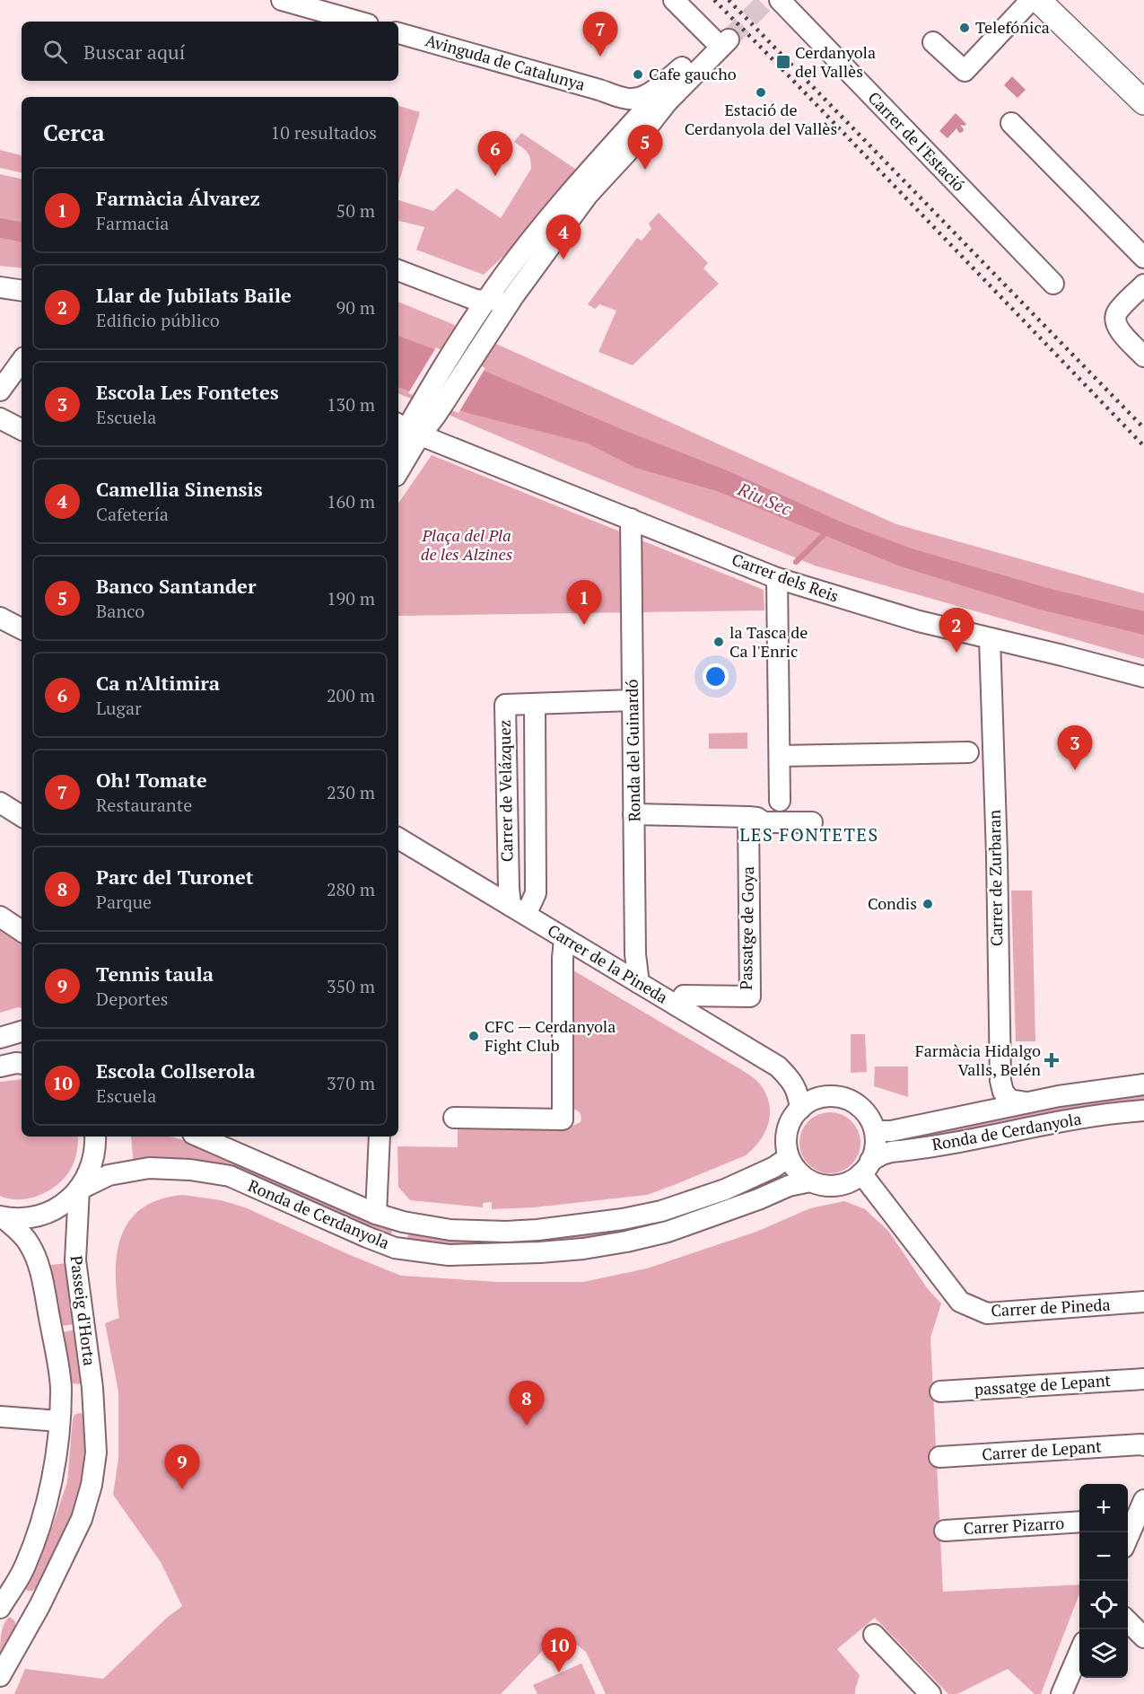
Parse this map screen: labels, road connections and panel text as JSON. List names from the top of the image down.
{
  "streets": {
    "street": [
      "Avinguda de Catalunya",
      "Carrer de l'Estació",
      "Carrer dels Reis",
      "Ronda del Guinardó",
      "Carrer de Velázquez",
      "Carrer de Zurbaran",
      "Passatge de Goya",
      "Carrer de la Pineda",
      "Ronda de Cerdanyola",
      "Carrer de Pineda",
      "Passeig d'Horta",
      "passatge de Lepant",
      "Carrer de Lepant",
      "Carrer Pizarro"
    ]
  },
  "crossings": [
    ["Carrer dels Reis", "Ronda del Guinardó"],
    ["Carrer dels Reis", "Carrer de Zurbaran"],
    ["Ronda del Guinardó", "Carrer de Velázquez"],
    ["Ronda del Guinardó", "Carrer de la Pineda"],
    ["Carrer de Velázquez", "Carrer de la Pineda"],
    ["Carrer de Zurbaran", "Ronda de Cerdanyola"],
    ["Passatge de Goya", "Carrer de la Pineda"],
    ["Carrer de la Pineda", "Ronda de Cerdanyola"],
    ["Carrer de la Pineda", "Carrer de Pineda"],
    ["Ronda de Cerdanyola", "Carrer de Pineda"],
    ["Ronda de Cerdanyola", "Passeig d'Horta"]
  ],
  "districts": ["LES FONTETES"],
  "water": ["Riu Sec"],
  "parks": ["Plaça del Pla de les Alzines"],
  "places": {
    "other": [
      "Telefónica",
      "Cafe gaucho",
      "Estació de Cerdanyola del Vallès",
      "la Tasca de Ca l'Enric",
      "Condis",
      "CFC — Cerdanyola Fight Club"
    ],
    "transit": ["Cerdanyola del Vallès"],
    "health": ["Farmàcia Hidalgo Valls, Belén"]
  },
  "page": {
    "pins": [
      "7",
      "5",
      "6",
      "4",
      "1",
      "2",
      "3",
      "8",
      "9",
      "10"
    ],
    "search": "Buscar aquí",
    "heading": ["Cerca", "10 resultados"],
    "list": [
      {
        "mark": "1",
        "name": "Farmàcia Álvarez",
        "note": "Farmacia",
        "value": "50 m"
      },
      {
        "mark": "2",
        "name": "Llar de Jubilats Baile",
        "note": "Edificio público",
        "value": "90 m"
      },
      {
        "mark": "3",
        "name": "Escola Les Fontetes",
        "note": "Escuela",
        "value": "130 m"
      },
      {
        "mark": "4",
        "name": "Camellia Sinensis",
        "note": "Cafetería",
        "value": "160 m"
      },
      {
        "mark": "5",
        "name": "Banco Santander",
        "note": "Banco",
        "value": "190 m"
      },
      {
        "mark": "6",
        "name": "Ca n'Altimira",
        "note": "Lugar",
        "value": "200 m"
      },
      {
        "mark": "7",
        "name": "Oh! Tomate",
        "note": "Restaurante",
        "value": "230 m"
      },
      {
        "mark": "8",
        "name": "Parc del Turonet",
        "note": "Parque",
        "value": "280 m"
      },
      {
        "mark": "9",
        "name": "Tennis taula",
        "note": "Deportes",
        "value": "350 m"
      },
      {
        "mark": "10",
        "name": "Escola Collserola",
        "note": "Escuela",
        "value": "370 m"
      }
    ],
    "map_buttons": ["+", "−"]
  }
}
